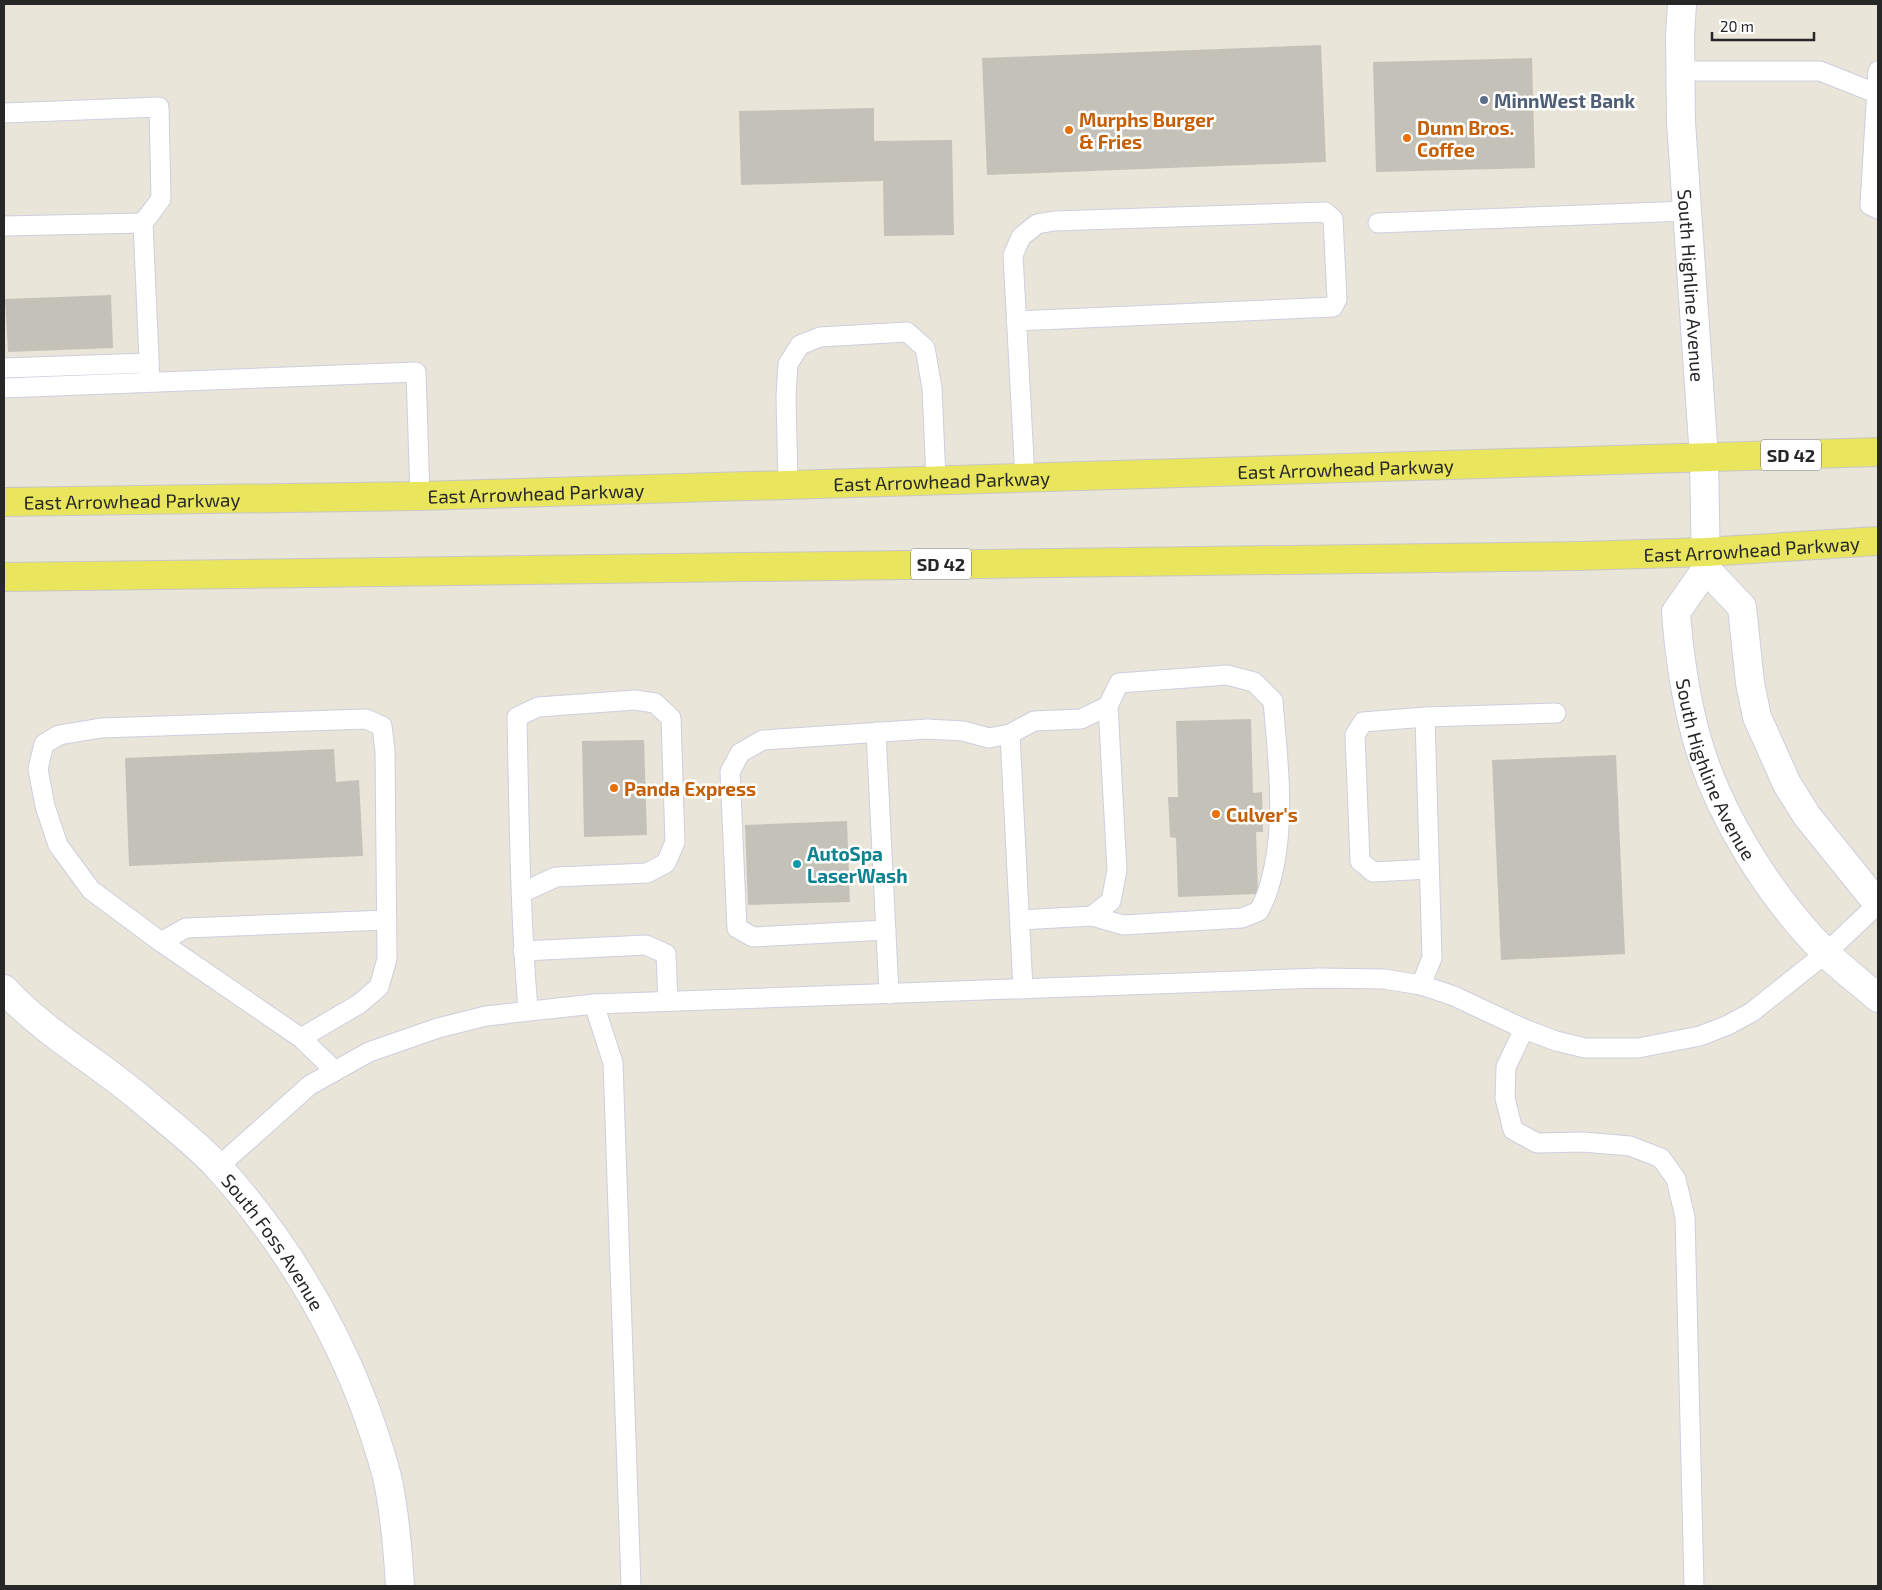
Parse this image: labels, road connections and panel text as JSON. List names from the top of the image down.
{
  "streets": {
    "main road": ["SD 42", "East Arrowhead Parkway"],
    "street": ["South Highline Avenue", "South Foss Avenue"]
  },
  "crossings": [
    ["South Highline Avenue", "East Arrowhead Parkway"]
  ],
  "places": [
    "MinnWest Bank",
    "Murphs Burger & Fries",
    "Dunn Bros. Coffee",
    "Panda Express",
    "Culver's",
    "AutoSpa LaserWash"
  ],
  "scale_bar": "20 m"
}
